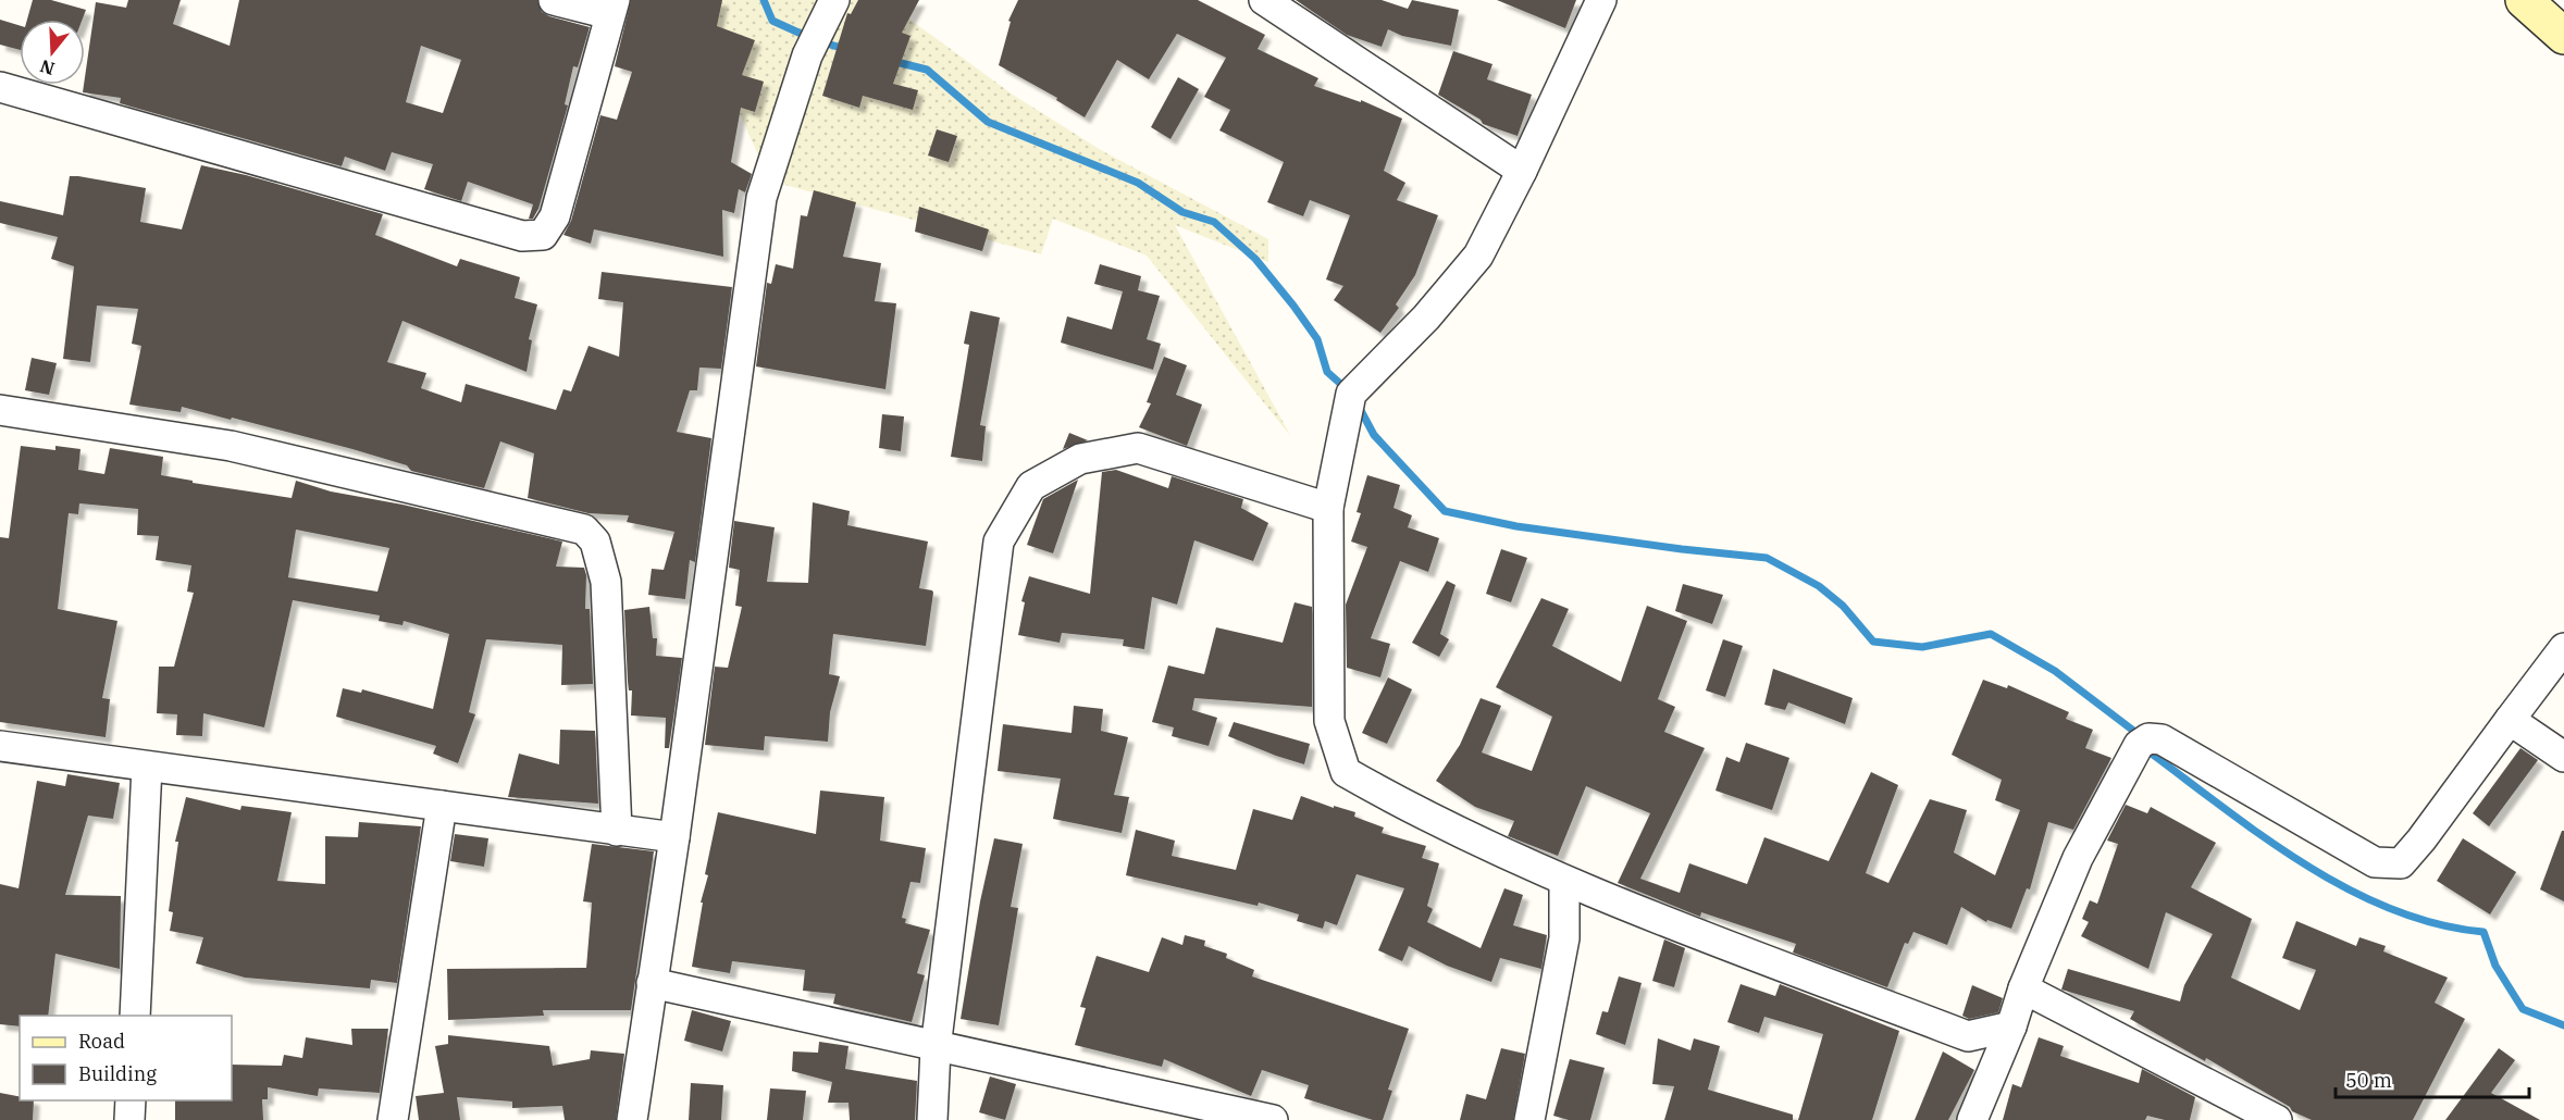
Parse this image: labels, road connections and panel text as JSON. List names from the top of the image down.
{
  "legend": ["Road", "Building"],
  "scale_bar": "50 m",
  "north": "bottom"
}
